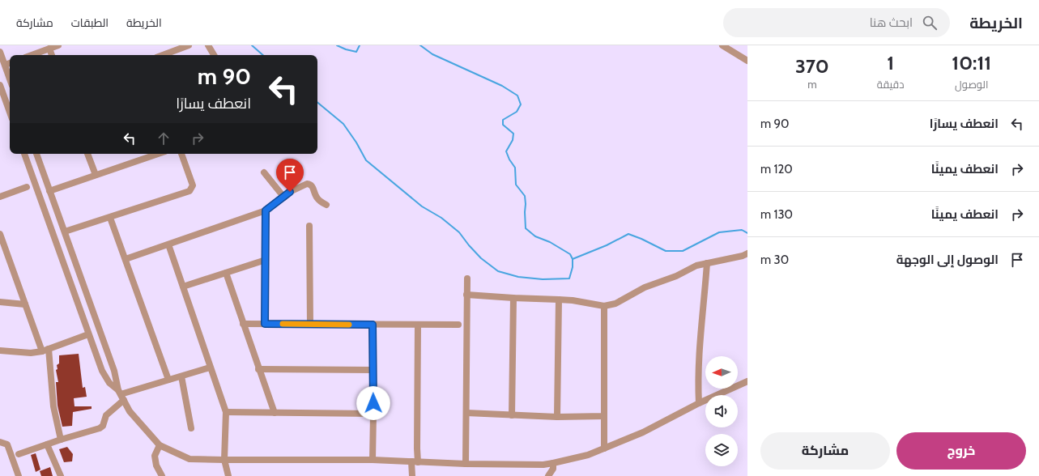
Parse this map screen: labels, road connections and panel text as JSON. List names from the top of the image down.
{
  "north": "left",
  "page": {
    "header": "الخريطة",
    "search": "ابحث هنا",
    "nav": ["الخريطة", "الطبقات", "مشاركة"],
    "eta": [
      "10:11",
      "الوصول",
      "1",
      "دقيقة",
      "370",
      "m"
    ],
    "turn": ["90 m", "انعطف يسارًا"],
    "list": [
      {
        "name": "انعطف يسارًا",
        "value": "90 m"
      },
      {
        "name": "انعطف يمينًا",
        "value": "120 m"
      },
      {
        "name": "انعطف يمينًا",
        "value": "130 m"
      },
      {
        "name": "الوصول إلى الوجهة",
        "value": "30 m"
      }
    ],
    "buttons": ["خروج", "مشاركة"]
  }
}
